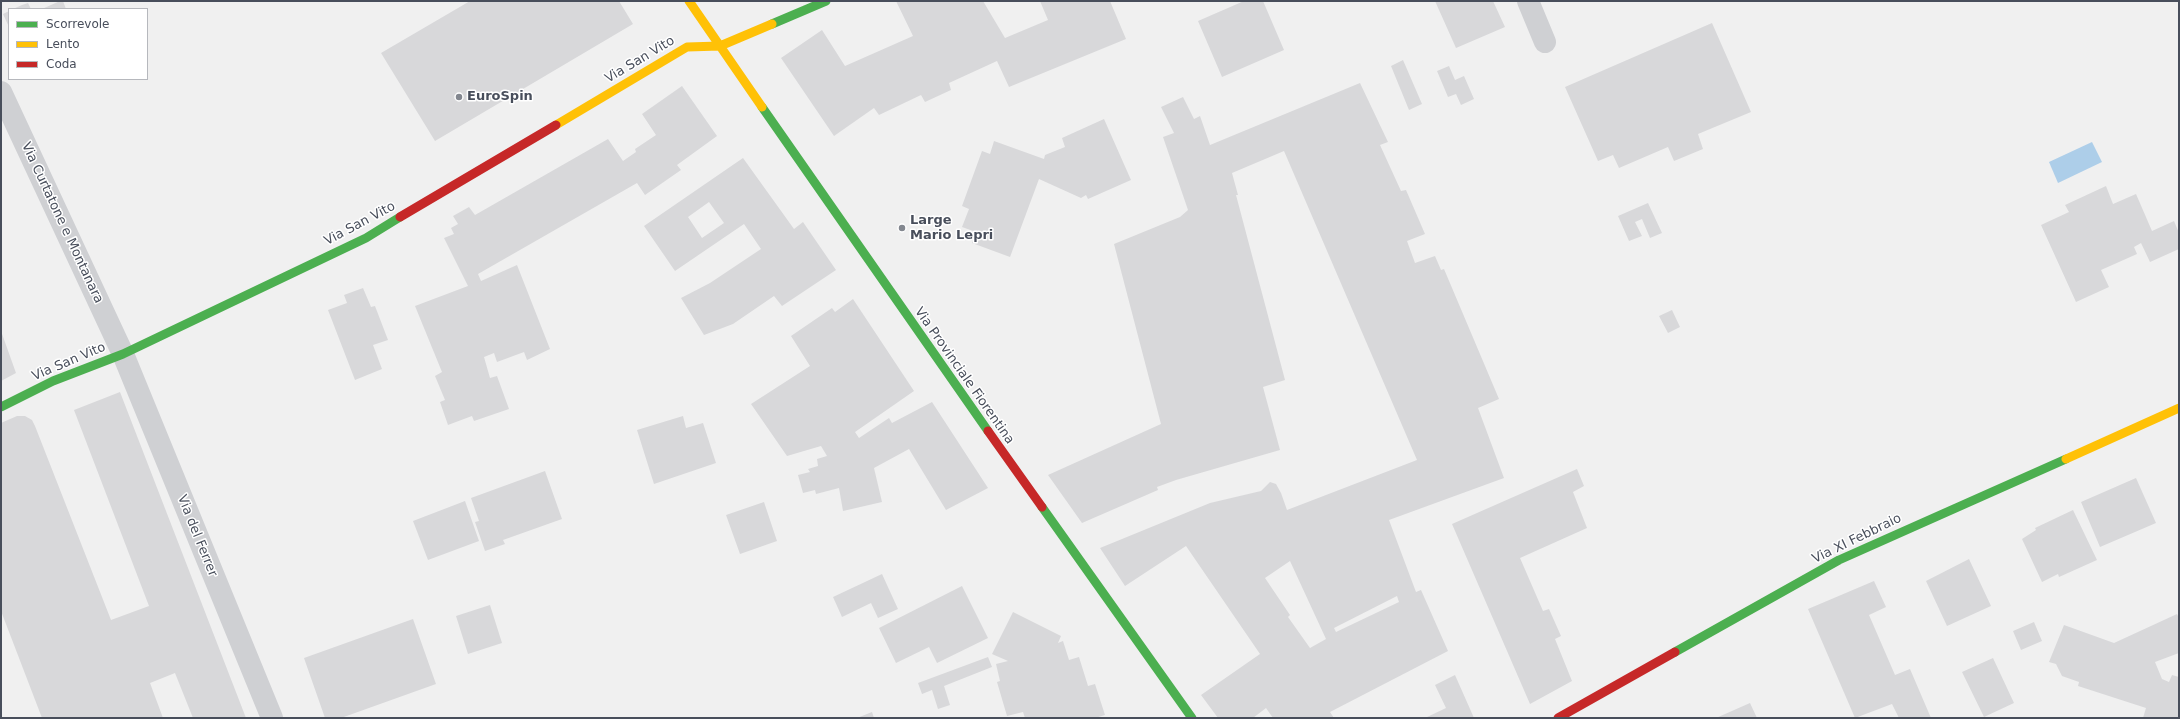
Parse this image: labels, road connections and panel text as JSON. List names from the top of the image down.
{
  "streets": {
    "main road": ["Via San Vito", "Via Provinciale Fiorentina", "Via XI Febbraio"],
    "street": ["Via Curtatone e Montanara", "Via del Ferrer"]
  },
  "crossings": [
    ["Via San Vito", "Via Curtatone e Montanara"],
    ["Via San Vito", "Via Provinciale Fiorentina"],
    ["Via San Vito", "Via del Ferrer"],
    ["Via Curtatone e Montanara", "Via del Ferrer"]
  ],
  "places": ["EuroSpin", "Large Mario Lepri"],
  "legend": ["Scorrevole", "Lento", "Coda"]
}
